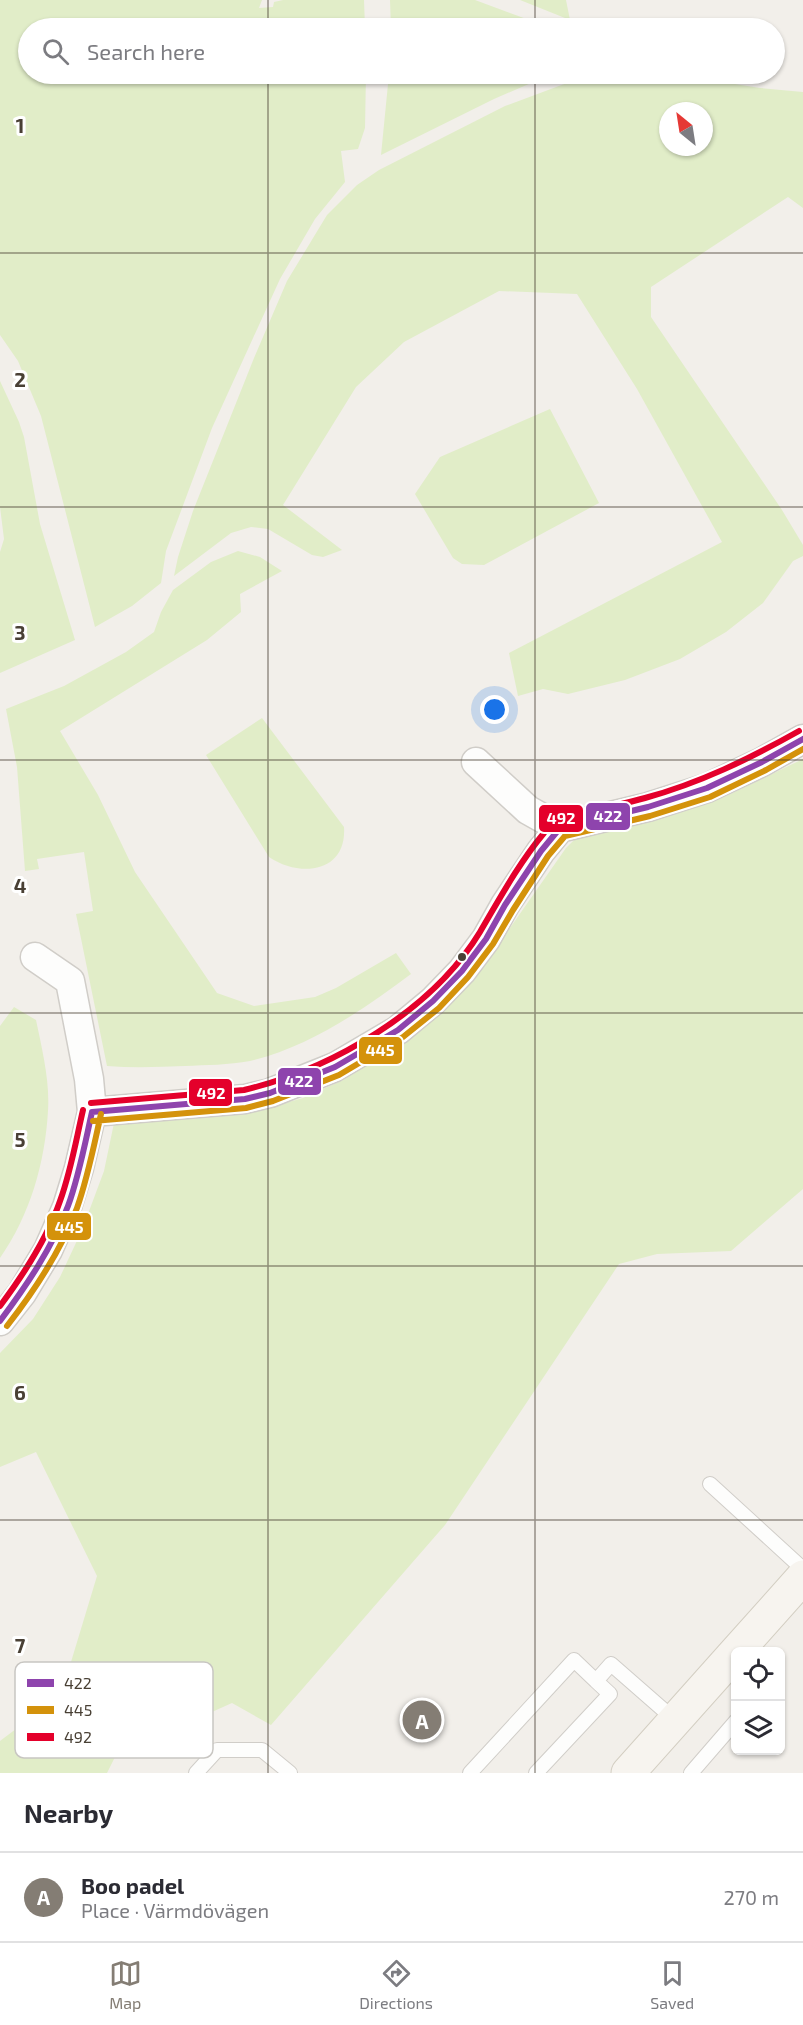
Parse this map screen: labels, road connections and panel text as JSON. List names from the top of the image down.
{
  "lines": ["transit line 492", "transit line 422", "transit line 445"],
  "legend": ["422", "445", "492"],
  "north": "top left",
  "page": {
    "search": "Search here",
    "pins": "A",
    "heading": "Nearby",
    "list": [
      {
        "mark": "A",
        "name": "Boo padel",
        "note": "Place · Värmdövägen",
        "value": "270 m"
      }
    ],
    "nav": ["Map", "Directions", "Saved"]
  },
  "grid": {
    "rows": [
      "1",
      "2",
      "3",
      "4",
      "5",
      "6",
      "7"
    ]
  }
}
